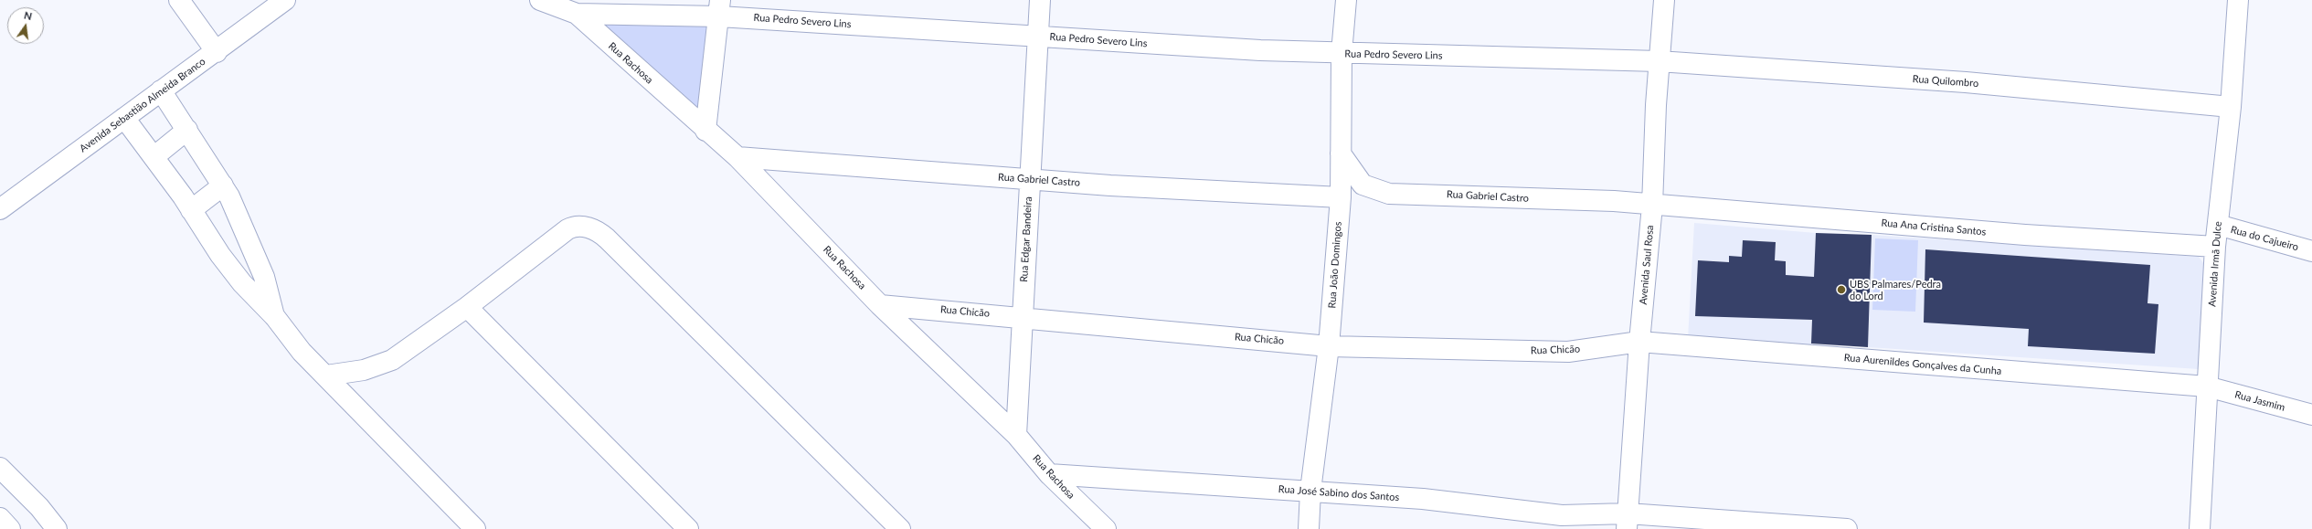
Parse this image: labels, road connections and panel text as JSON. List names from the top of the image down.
{
  "streets": {
    "street": [
      "Rua Pedro Severo Lins",
      "Rua Rachosa",
      "Rua Quilombro",
      "Avenida Sebastião Almeida Branco",
      "Rua Gabriel Castro",
      "Rua Ana Cristina Santos",
      "Rua do Cajueiro",
      "Rua Edgar Bandeira",
      "Avenida Irmã Dulce",
      "Rua João Domingos",
      "Avenida Saul Rosa",
      "Rua Chicão",
      "Rua Aurenildes Gonçalves da Cunha",
      "Rua Jasmim",
      "Rua José Sabino dos Santos"
    ]
  },
  "crossings": [
    ["Rua Pedro Severo Lins", "Rua Rachosa"],
    ["Rua Pedro Severo Lins", "Rua Quilombro"],
    ["Rua Pedro Severo Lins", "Rua Edgar Bandeira"],
    ["Rua Pedro Severo Lins", "Rua João Domingos"],
    ["Rua Pedro Severo Lins", "Avenida Saul Rosa"],
    ["Rua Rachosa", "Rua Gabriel Castro"],
    ["Rua Rachosa", "Rua Edgar Bandeira"],
    ["Rua Rachosa", "Rua Chicão"],
    ["Rua Rachosa", "Rua José Sabino dos Santos"],
    ["Rua Quilombro", "Avenida Irmã Dulce"],
    ["Rua Quilombro", "Avenida Saul Rosa"],
    ["Rua Gabriel Castro", "Rua Ana Cristina Santos"],
    ["Rua Gabriel Castro", "Rua Edgar Bandeira"],
    ["Rua Gabriel Castro", "Rua João Domingos"],
    ["Rua Gabriel Castro", "Avenida Saul Rosa"],
    ["Rua Ana Cristina Santos", "Avenida Irmã Dulce"],
    ["Rua Ana Cristina Santos", "Avenida Saul Rosa"],
    ["Rua do Cajueiro", "Avenida Irmã Dulce"],
    ["Rua Edgar Bandeira", "Rua Chicão"],
    ["Avenida Irmã Dulce", "Rua Aurenildes Gonçalves da Cunha"],
    ["Avenida Irmã Dulce", "Rua Jasmim"],
    ["Rua João Domingos", "Rua Chicão"],
    ["Rua João Domingos", "Rua José Sabino dos Santos"],
    ["Avenida Saul Rosa", "Rua Chicão"],
    ["Avenida Saul Rosa", "Rua Aurenildes Gonçalves da Cunha"],
    ["Avenida Saul Rosa", "Rua José Sabino dos Santos"],
    ["Rua Chicão", "Rua Aurenildes Gonçalves da Cunha"],
    ["Rua Aurenildes Gonçalves da Cunha", "Rua Jasmim"]
  ],
  "places": ["UBS Palmares/Pedra do Lord"],
  "north": "top"
}
